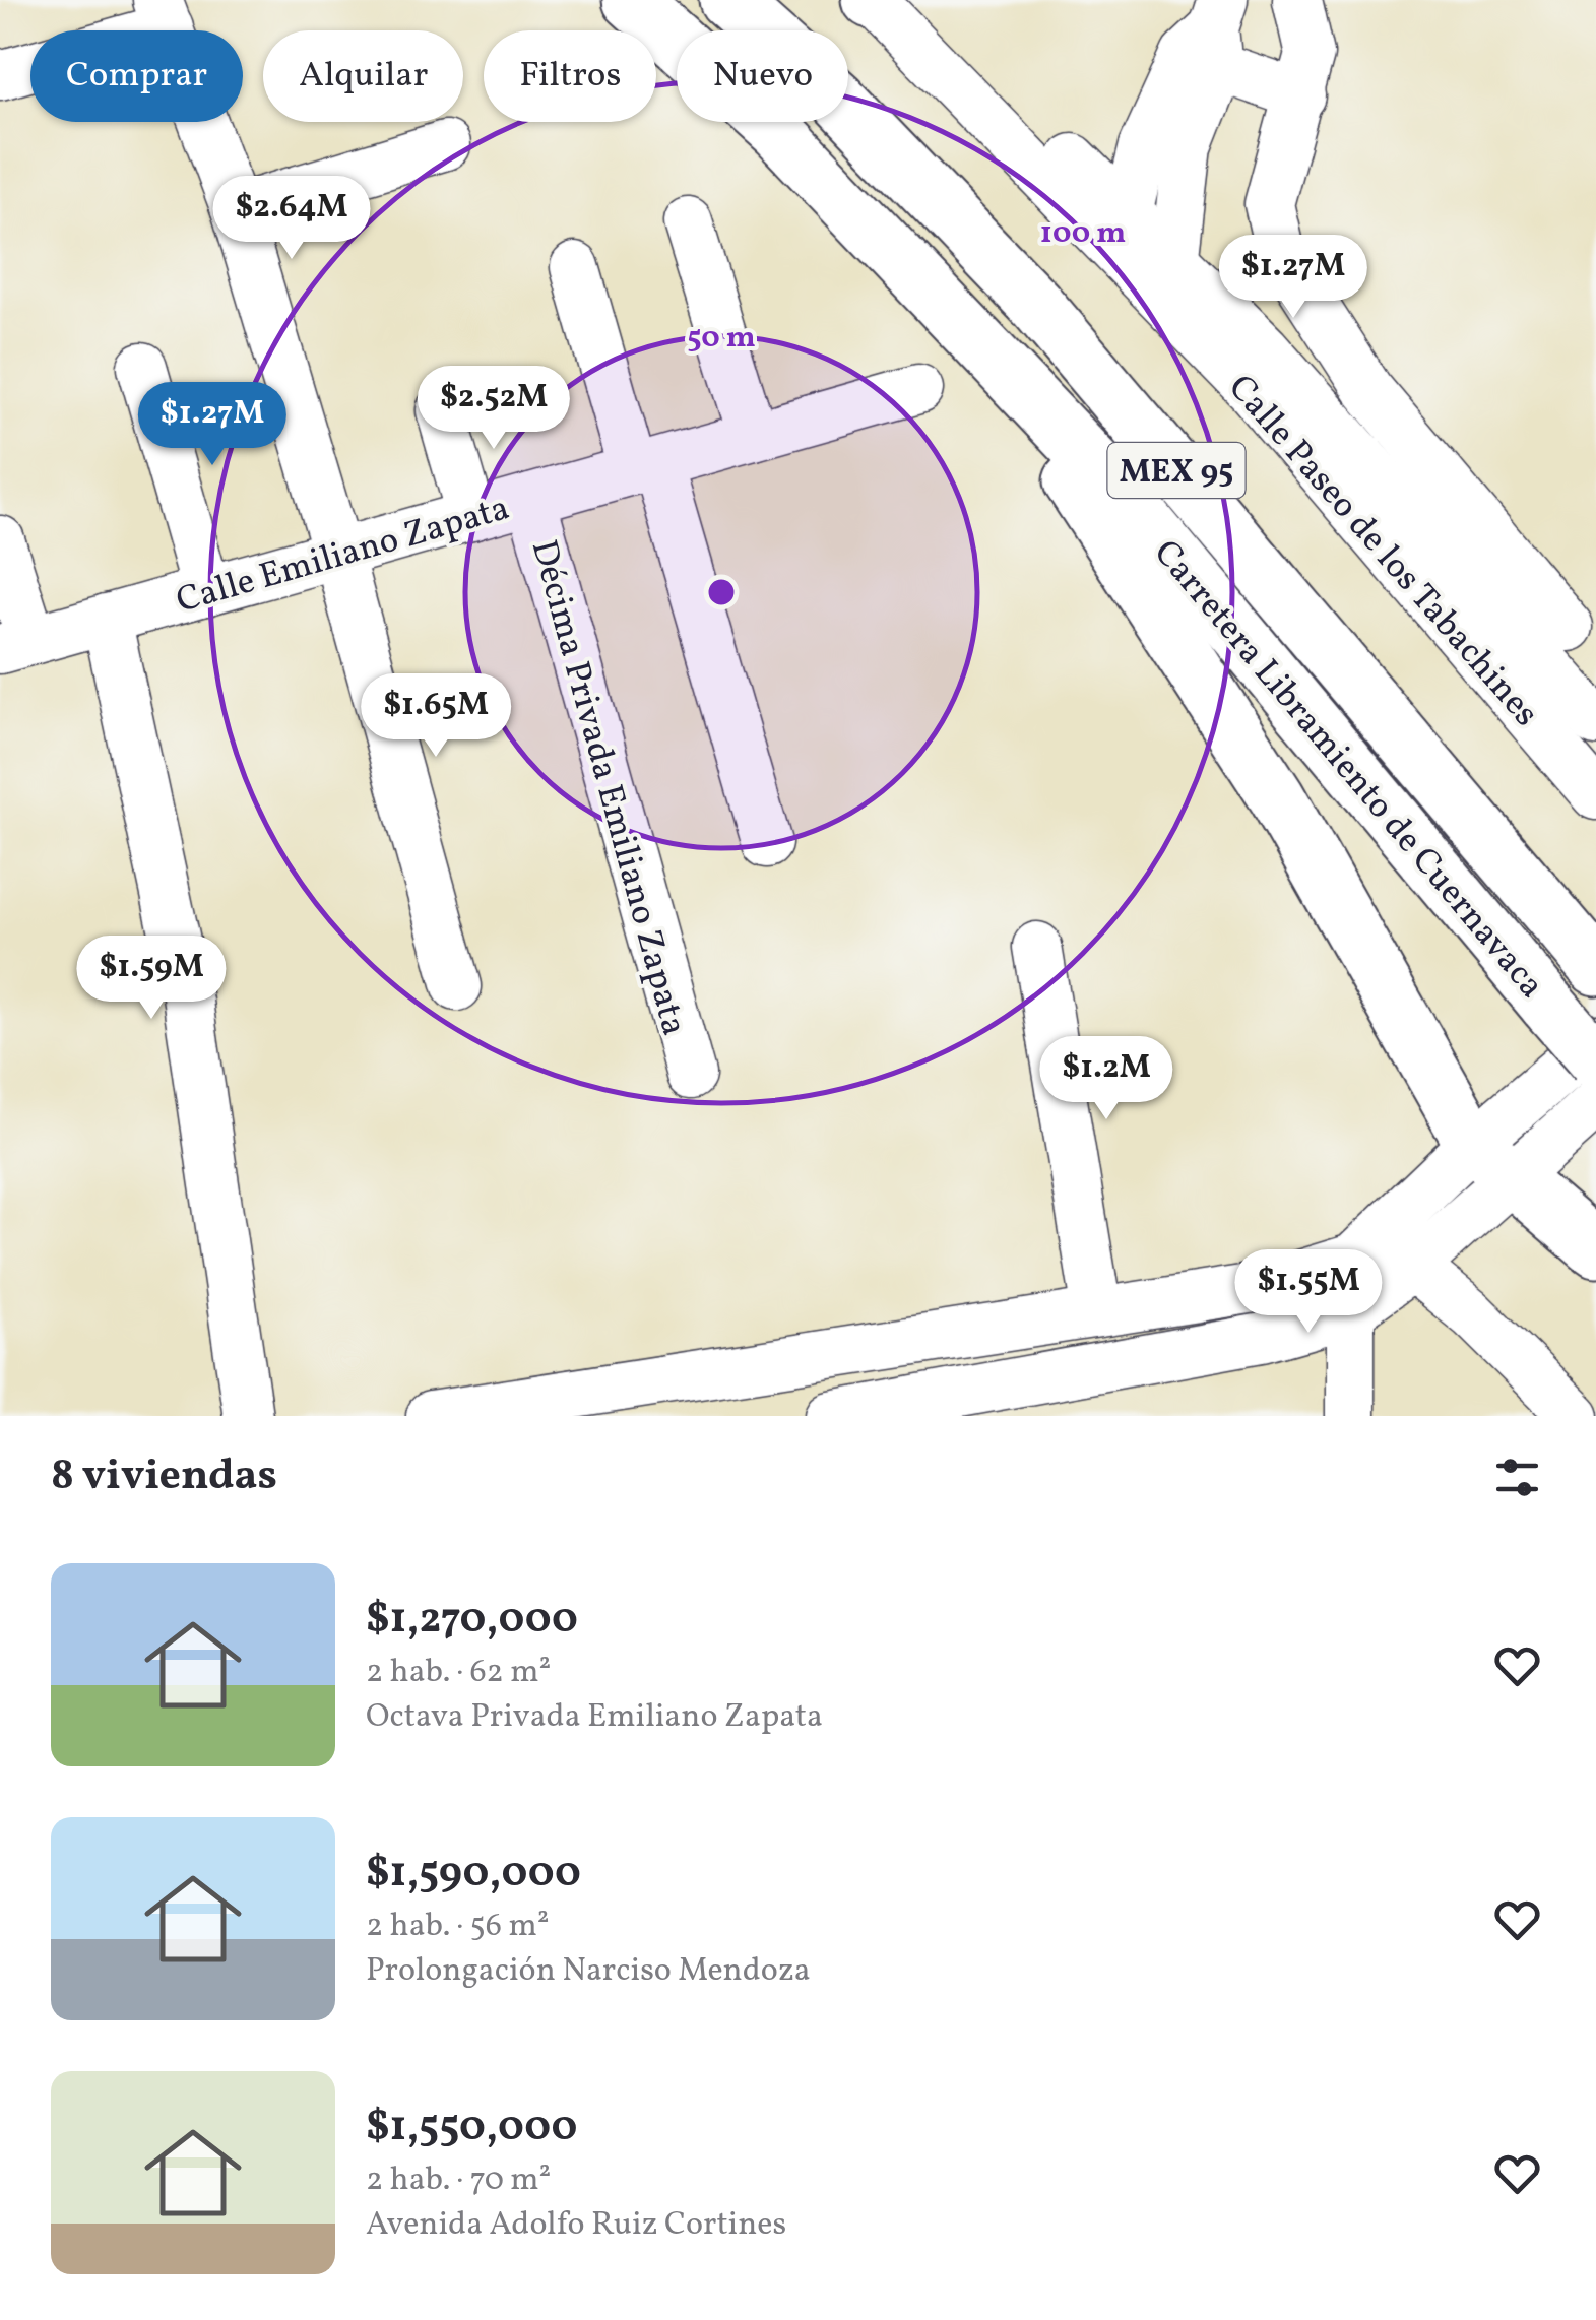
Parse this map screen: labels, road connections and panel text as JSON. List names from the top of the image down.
{
  "streets": {
    "highway": ["MEX 95", "Carretera Libramiento de Cuernavaca"],
    "street": ["Calle Paseo de los Tabachines", "Calle Emiliano Zapata", "Décima Privada Emiliano Zapata"]
  },
  "crossings": [
    ["Calle Emiliano Zapata", "Décima Privada Emiliano Zapata"]
  ],
  "page": {
    "chip": [
      "Comprar",
      "Alquilar",
      "Filtros",
      "Nuevo"
    ],
    "price": [
      "$2.64M",
      "$1.27M",
      "$2.52M",
      "$1.27M",
      "$1.65M",
      "$1.59M",
      "$1.2M",
      "$1.55M"
    ],
    "heading": "8 viviendas",
    "list": [
      {
        "name": "$1,270,000",
        "note": "2 hab. · 62 m² · Octava Privada Emiliano Zapata"
      },
      {
        "name": "$1,590,000",
        "note": "2 hab. · 56 m² · Prolongación Narciso Mendoza"
      },
      {
        "name": "$1,550,000",
        "note": "2 hab. · 70 m² · Avenida Adolfo Ruiz Cortines"
      }
    ]
  },
  "rings": ["100 m", "50 m"]
}
